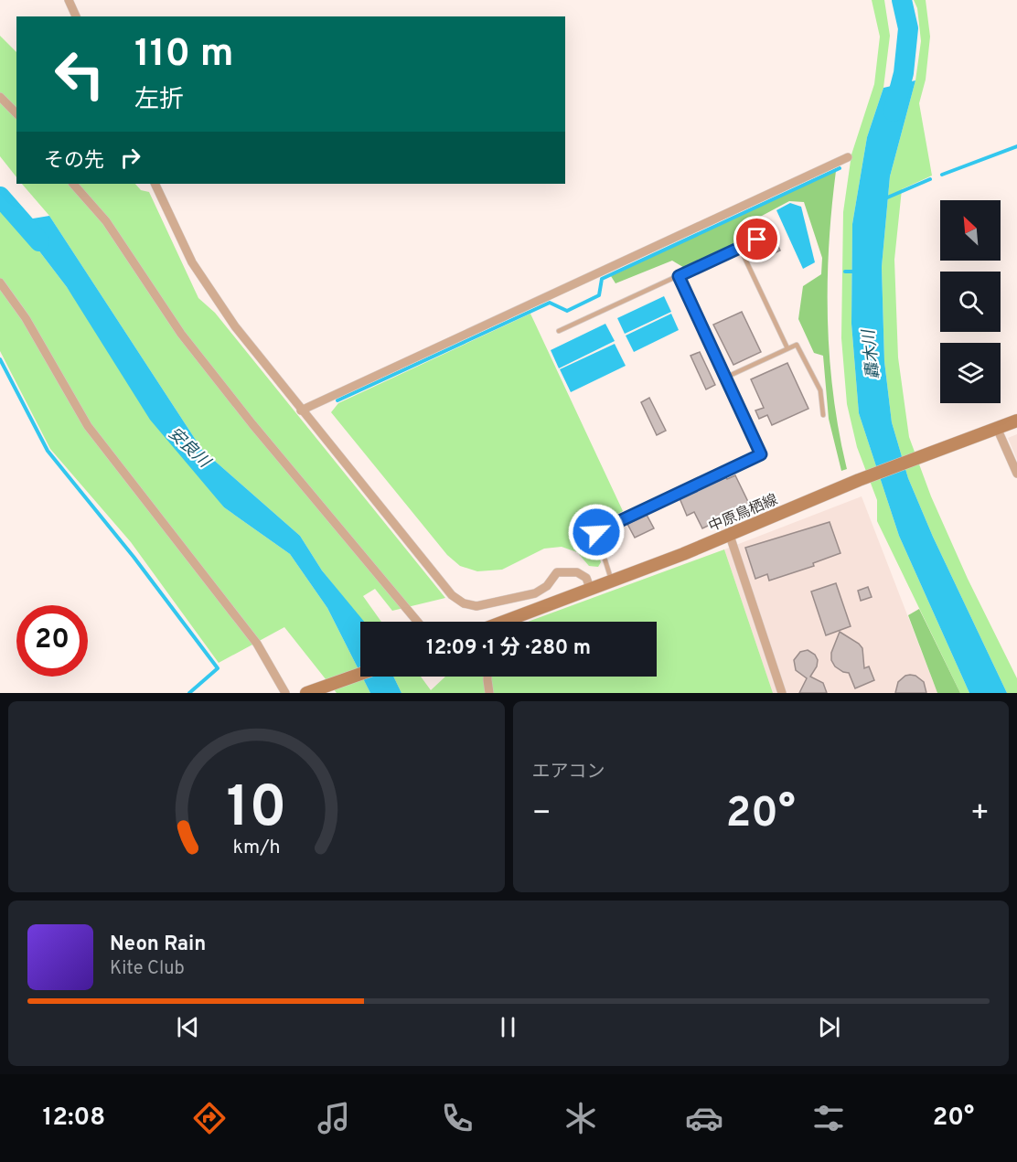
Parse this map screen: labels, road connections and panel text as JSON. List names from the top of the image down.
{
  "streets": {
    "main road": ["中原鳥栖線"]
  },
  "water": ["轟木川", "安良川"],
  "north": "top left",
  "page": {
    "turn": ["110 m", "左折"],
    "then": "その先",
    "limit": "20",
    "trip": "12:09 · 1 分 · 280 m",
    "tile": "エアコン",
    "heat": ["−", "20°", "+"],
    "song": ["Neon Rain", "Kite Club"],
    "tabs": ["12:08", "20°"],
    "gauge": ["10", "km/h"]
  }
}
